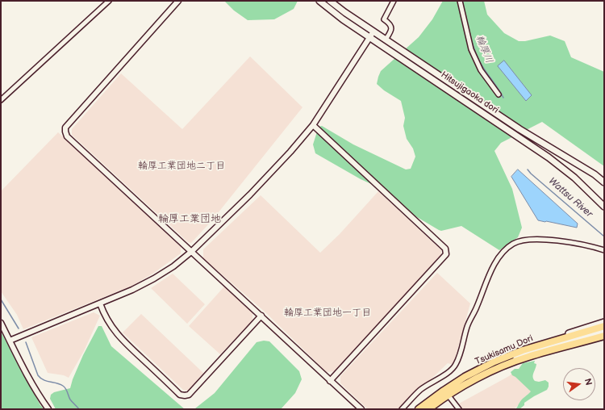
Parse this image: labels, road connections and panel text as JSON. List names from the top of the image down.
{
  "streets": {
    "highway": ["Tsukisamu Dori"],
    "main road": ["Hitsujigaoka dori"]
  },
  "districts": ["輪厚工業団地二丁目", "輪厚工業団地", "輪厚工業団地一丁目"],
  "water": ["輪厚川", "Wattsu River"],
  "north": "right"
}
